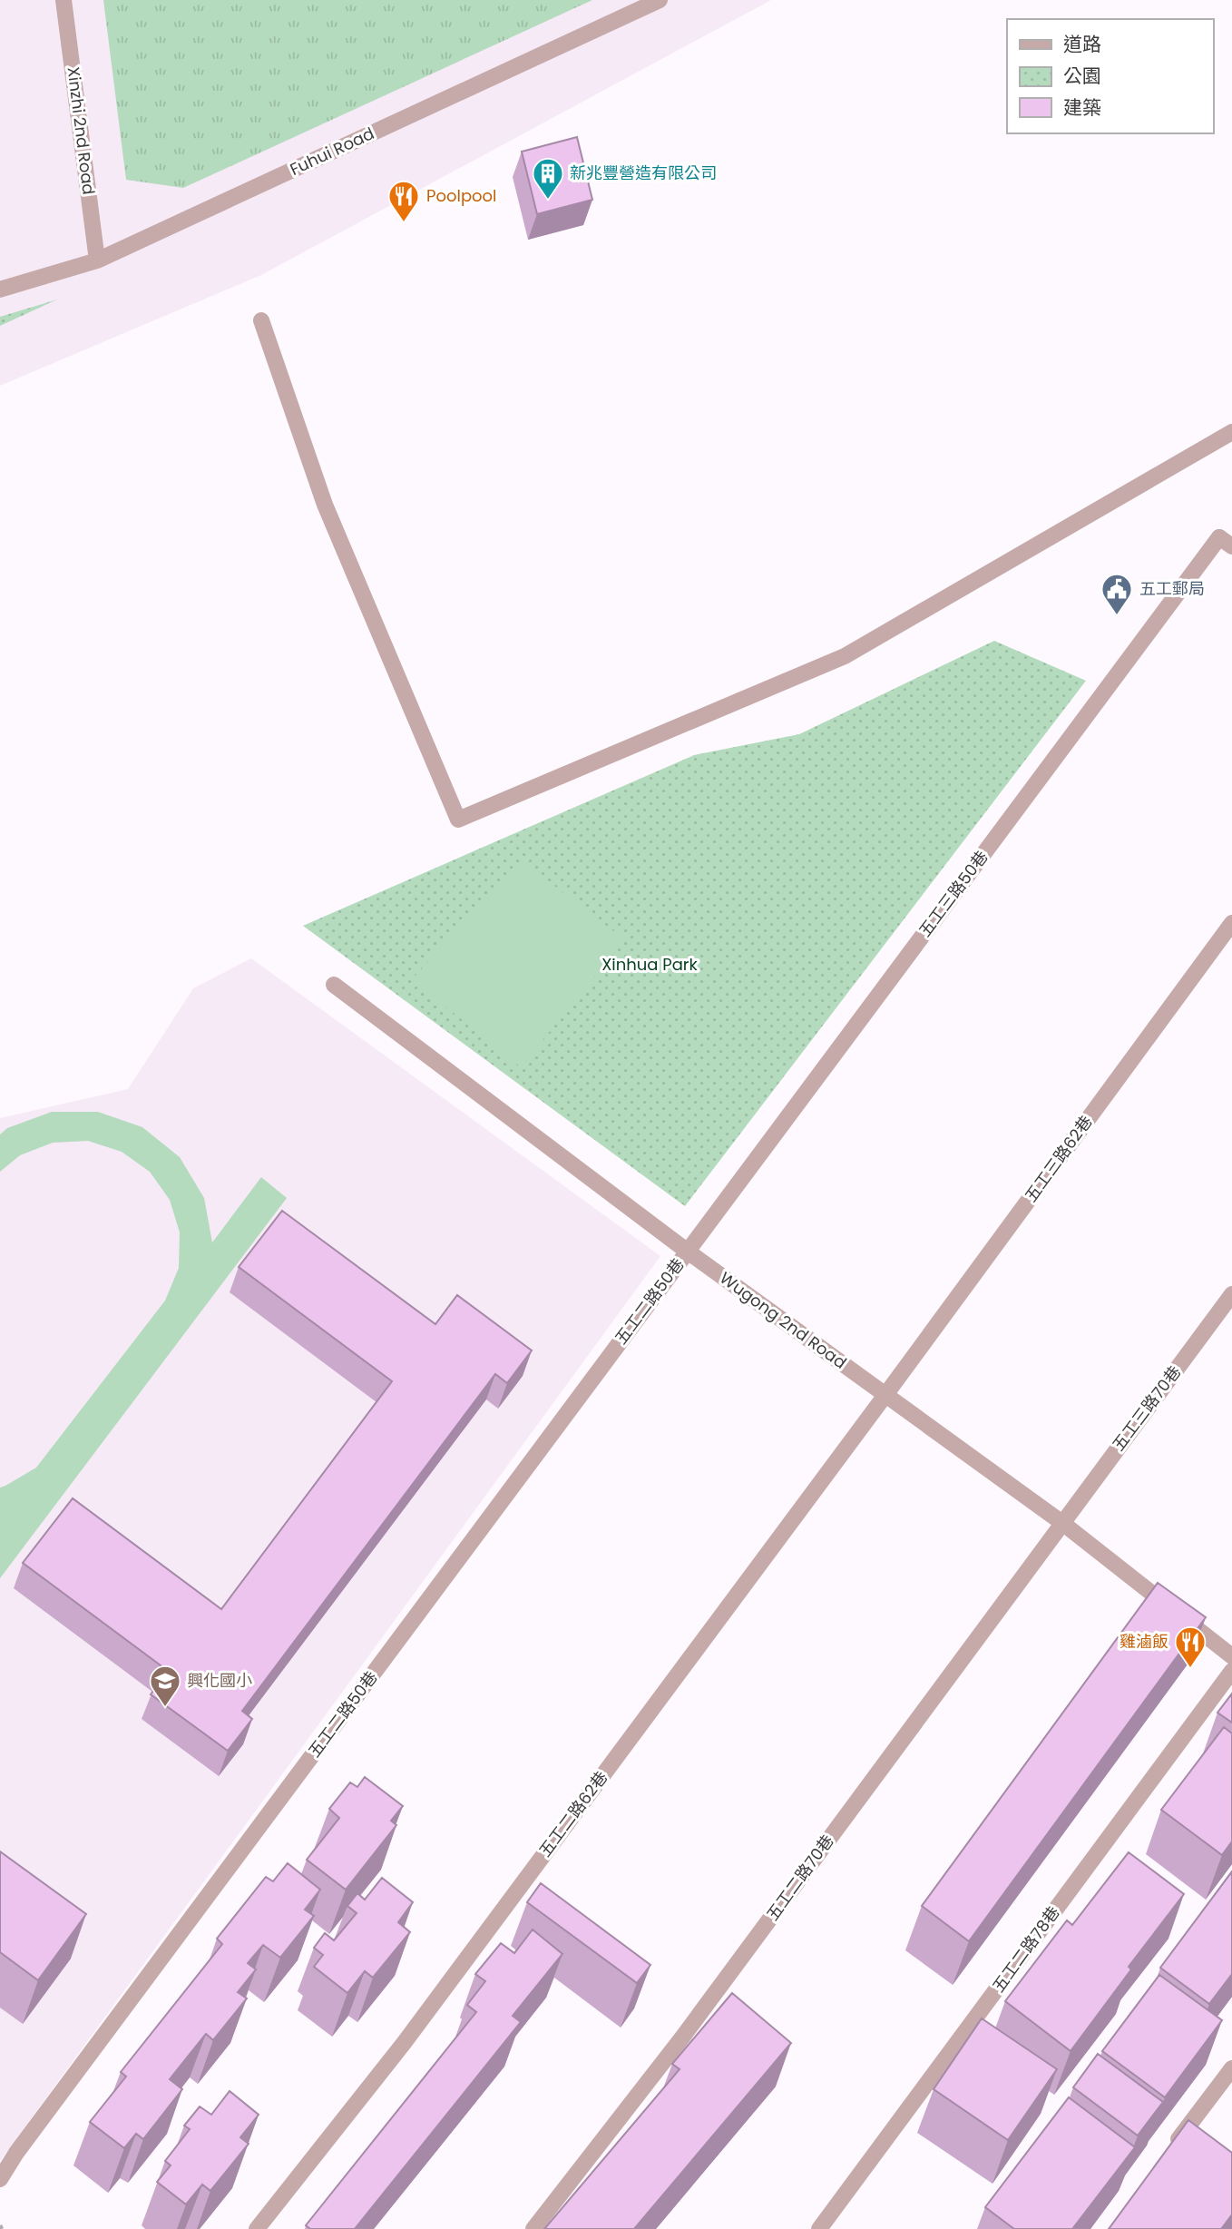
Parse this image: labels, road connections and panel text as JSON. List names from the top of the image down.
{
  "streets": {
    "street": [
      "Xinzhi 2nd Road",
      "Fuhui Road",
      "五工三路50巷",
      "五工三路62巷",
      "五工二路50巷",
      "Wugong 2nd Road",
      "五工三路70巷",
      "五工二路62巷",
      "五工二路70巷",
      "五工二路78巷"
    ]
  },
  "crossings": [
    ["Xinzhi 2nd Road", "Fuhui Road"],
    ["五工三路50巷", "五工二路50巷"],
    ["五工三路50巷", "Wugong 2nd Road"],
    ["五工三路62巷", "Wugong 2nd Road"],
    ["五工三路62巷", "五工二路62巷"],
    ["五工二路50巷", "Wugong 2nd Road"],
    ["Wugong 2nd Road", "五工三路70巷"],
    ["Wugong 2nd Road", "五工二路62巷"],
    ["Wugong 2nd Road", "五工二路70巷"],
    ["五工三路70巷", "五工二路70巷"]
  ],
  "parks": ["Xinhua Park"],
  "places": {
    "building": ["新兆豐營造有限公司"],
    "restaurant": ["Poolpool", "雞滷飯"],
    "public building": ["五工郵局"],
    "school or university": ["興化國小"]
  },
  "legend": ["道路", "公園", "建築"]
}
